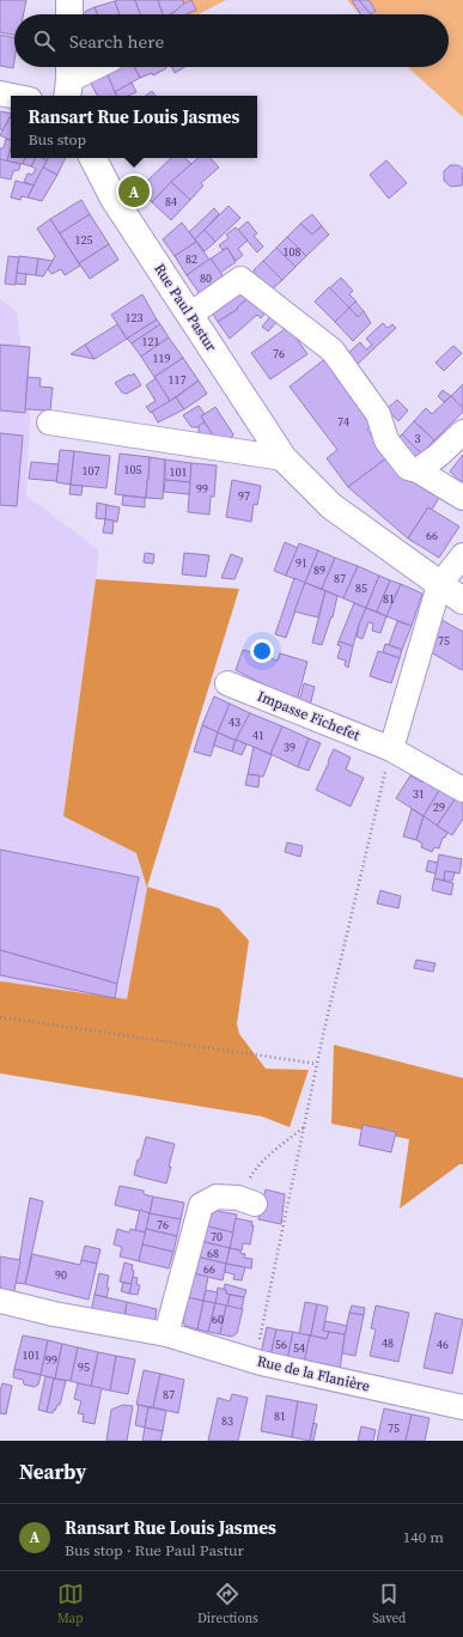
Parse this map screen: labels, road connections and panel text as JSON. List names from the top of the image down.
{
  "streets": {
    "street": ["Rue Paul Pastur", "Impasse Fichefet", "Rue de la Flanière"]
  },
  "house_numbers": [
    "84",
    "125",
    "108",
    "82",
    "80",
    "123",
    "121",
    "76",
    "119",
    "117",
    "74",
    "3",
    "105",
    "107",
    "101",
    "99",
    "97",
    "66",
    "91",
    "89",
    "87",
    "85",
    "81",
    "75",
    "43",
    "41",
    "39",
    "31",
    "29",
    "76",
    "70",
    "68",
    "66",
    "90",
    "60",
    "48",
    "56",
    "46",
    "54",
    "101",
    "99",
    "95",
    "87",
    "81",
    "83",
    "75"
  ],
  "page": {
    "search": "Search here",
    "popup": ["Ransart Rue Louis Jasmes", "Bus stop"],
    "pins": "A",
    "heading": "Nearby",
    "list": [
      {
        "mark": "A",
        "name": "Ransart Rue Louis Jasmes",
        "note": "Bus stop · Rue Paul Pastur",
        "value": "140 m"
      }
    ],
    "nav": ["Map", "Directions", "Saved"]
  }
}
